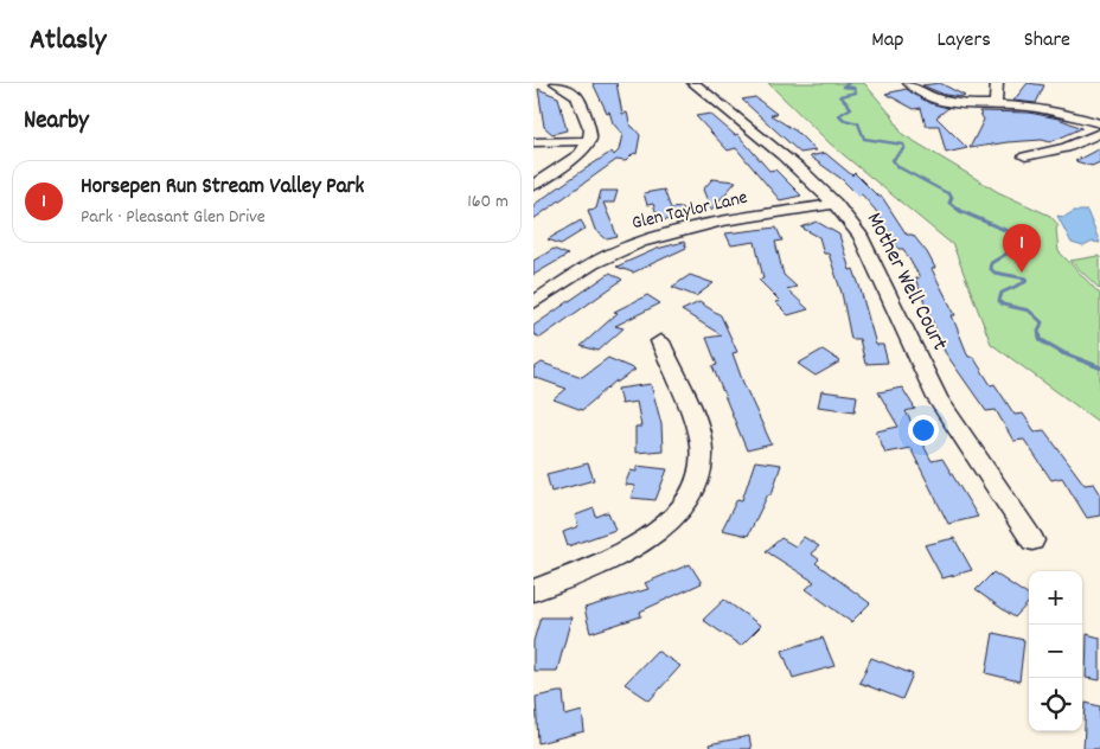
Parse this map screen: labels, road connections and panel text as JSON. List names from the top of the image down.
{
  "streets": {
    "street": ["Glen Taylor Lane", "Mother Well Court"]
  },
  "crossings": [
    ["Glen Taylor Lane", "Mother Well Court"]
  ],
  "page": {
    "header": "Atlasly",
    "nav": ["Map", "Layers", "Share"],
    "heading": "Nearby",
    "list": [
      {
        "mark": "1",
        "name": "Horsepen Run Stream Valley Park",
        "note": "Park · Pleasant Glen Drive",
        "value": "160 m"
      }
    ],
    "pins": "1",
    "map_buttons": ["+", "−"]
  }
}
